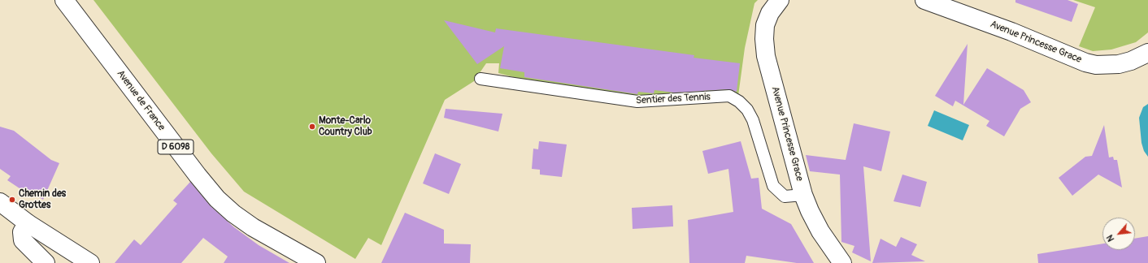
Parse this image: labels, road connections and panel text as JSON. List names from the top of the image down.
{
  "streets": {
    "main road": ["Avenue Princesse Grace", "Avenue de France", "D 6098"],
    "lane": ["Sentier des Tennis"]
  },
  "crossings": [
    ["Avenue Princesse Grace", "Sentier des Tennis"]
  ],
  "places": ["Monte-Carlo Country Club", "Chemin des Grottes"],
  "north": "bottom left"
}
